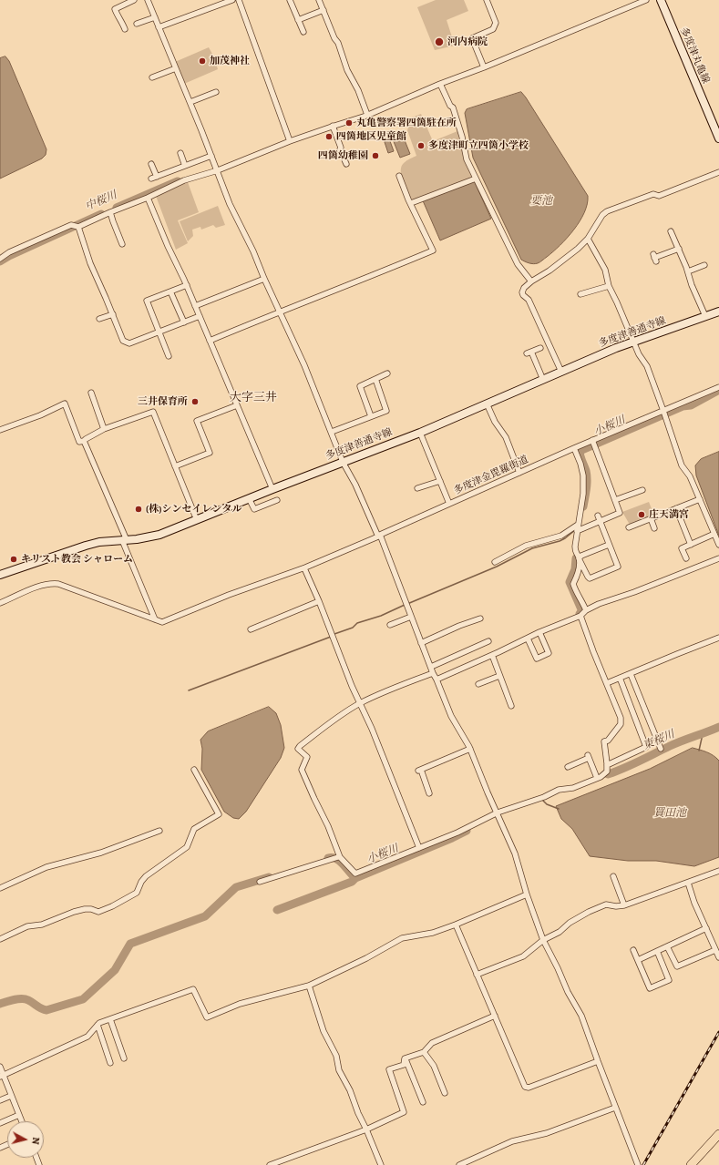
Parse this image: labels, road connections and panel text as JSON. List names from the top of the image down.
{
  "streets": {
    "main road": ["多度津丸亀線", "多度津善通寺線"],
    "street": ["多度津金毘羅街道"]
  },
  "districts": ["大字三井"],
  "water": [
    "中桜川",
    "要池",
    "小桜川",
    "東桜川",
    "買田池"
  ],
  "places": [
    "河内病院",
    "加茂神社",
    "丸亀警察署四箇駐在所",
    "四箇地区児童館",
    "多度津町立四箇小学校",
    "四箇幼稚園",
    "三井保育所",
    "(株)シンセイレンタル",
    "庄天満宮",
    "キリスト教会 シャローム"
  ],
  "north": "right"
}
